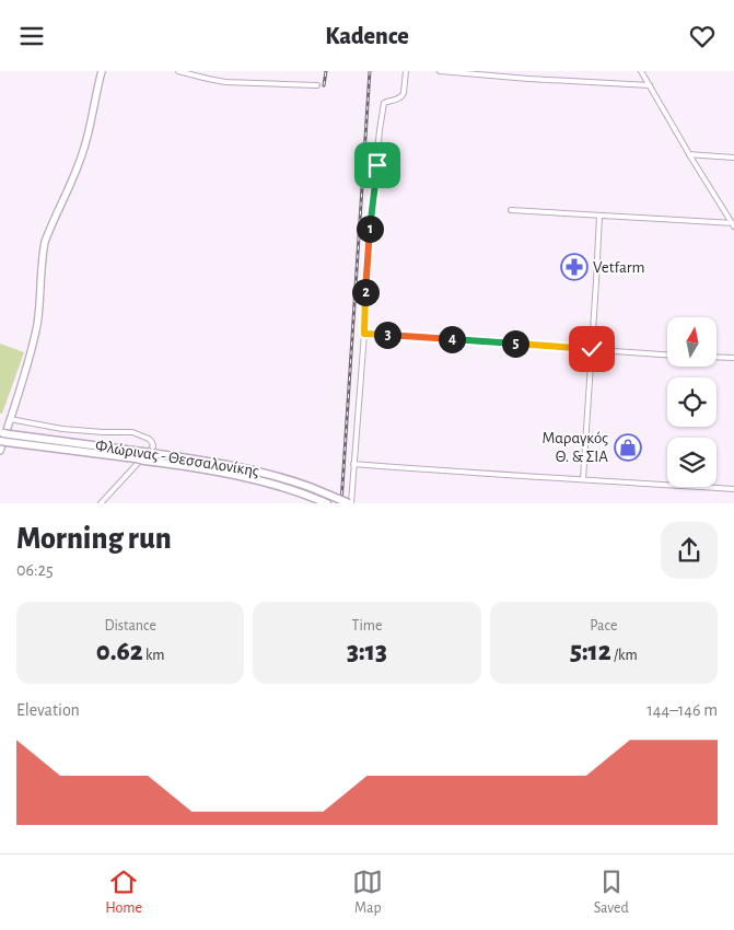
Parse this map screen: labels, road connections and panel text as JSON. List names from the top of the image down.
{
  "streets": {
    "main road": ["Φλώρινας - Θεσσαλονίκης"]
  },
  "places": {
    "pharmacy": ["Vetfarm"],
    "shop": ["Μαραγκός Θ. & ΣΙΑ"]
  },
  "north": "top",
  "page": {
    "header": "Kadence",
    "pins": [
      "1",
      "2",
      "3",
      "4",
      "5"
    ],
    "heading": ["Morning run", "06:25"],
    "stats": [
      ["Distance", "0.62 km"],
      ["Time", "3:13"],
      ["Pace", "5:12 /km"]
    ],
    "chart": ["Elevation", "144–146 m"],
    "tabs": ["Home", "Map", "Saved"]
  }
}
